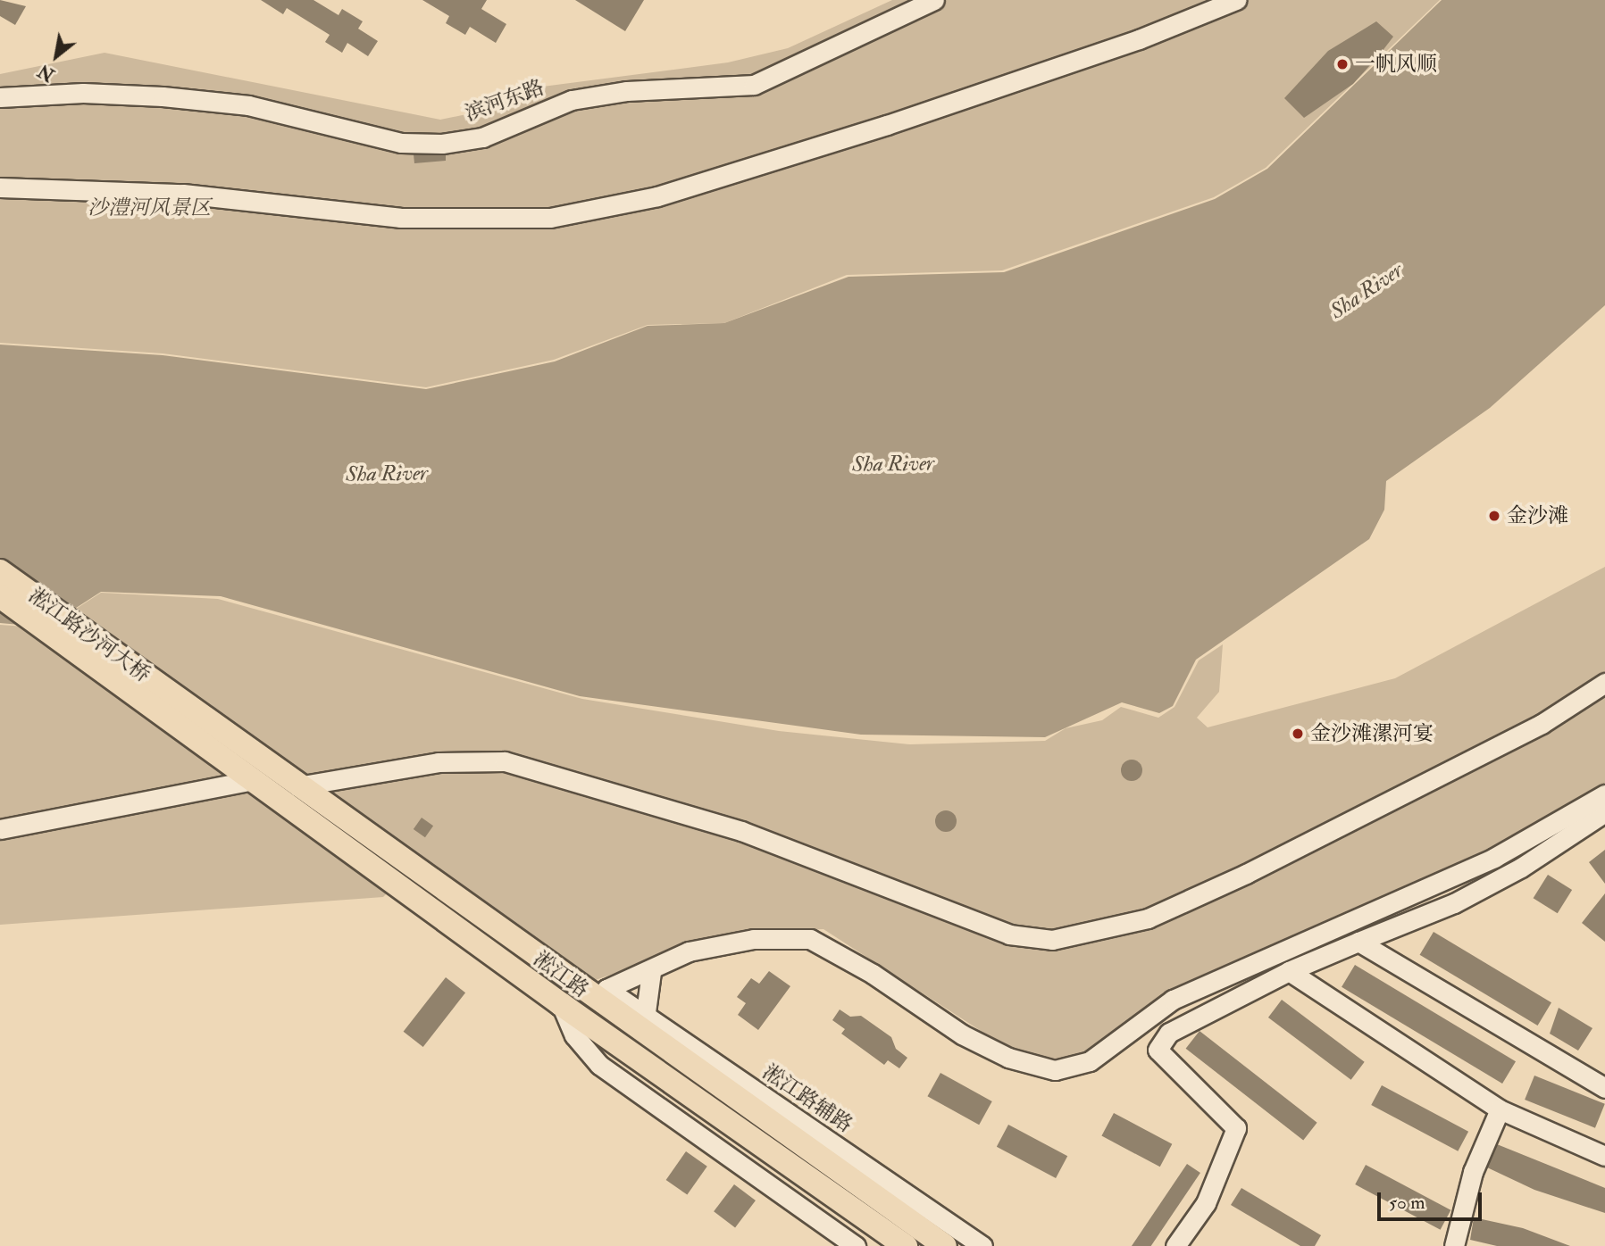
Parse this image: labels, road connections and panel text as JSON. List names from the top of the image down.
{
  "streets": {
    "main road": ["淞江路沙河大桥", "淞江路"],
    "street": ["滨河东路", "淞江路辅路"]
  },
  "crossings": [
    ["淞江路沙河大桥", "淞江路"],
    ["淞江路", "淞江路辅路"]
  ],
  "water": ["Sha River"],
  "parks": ["沙澧河风景区"],
  "places": ["一帆风顺", "金沙滩", "金沙滩漯河宴"],
  "scale_bar": "50 m",
  "north": "bottom left"
}
